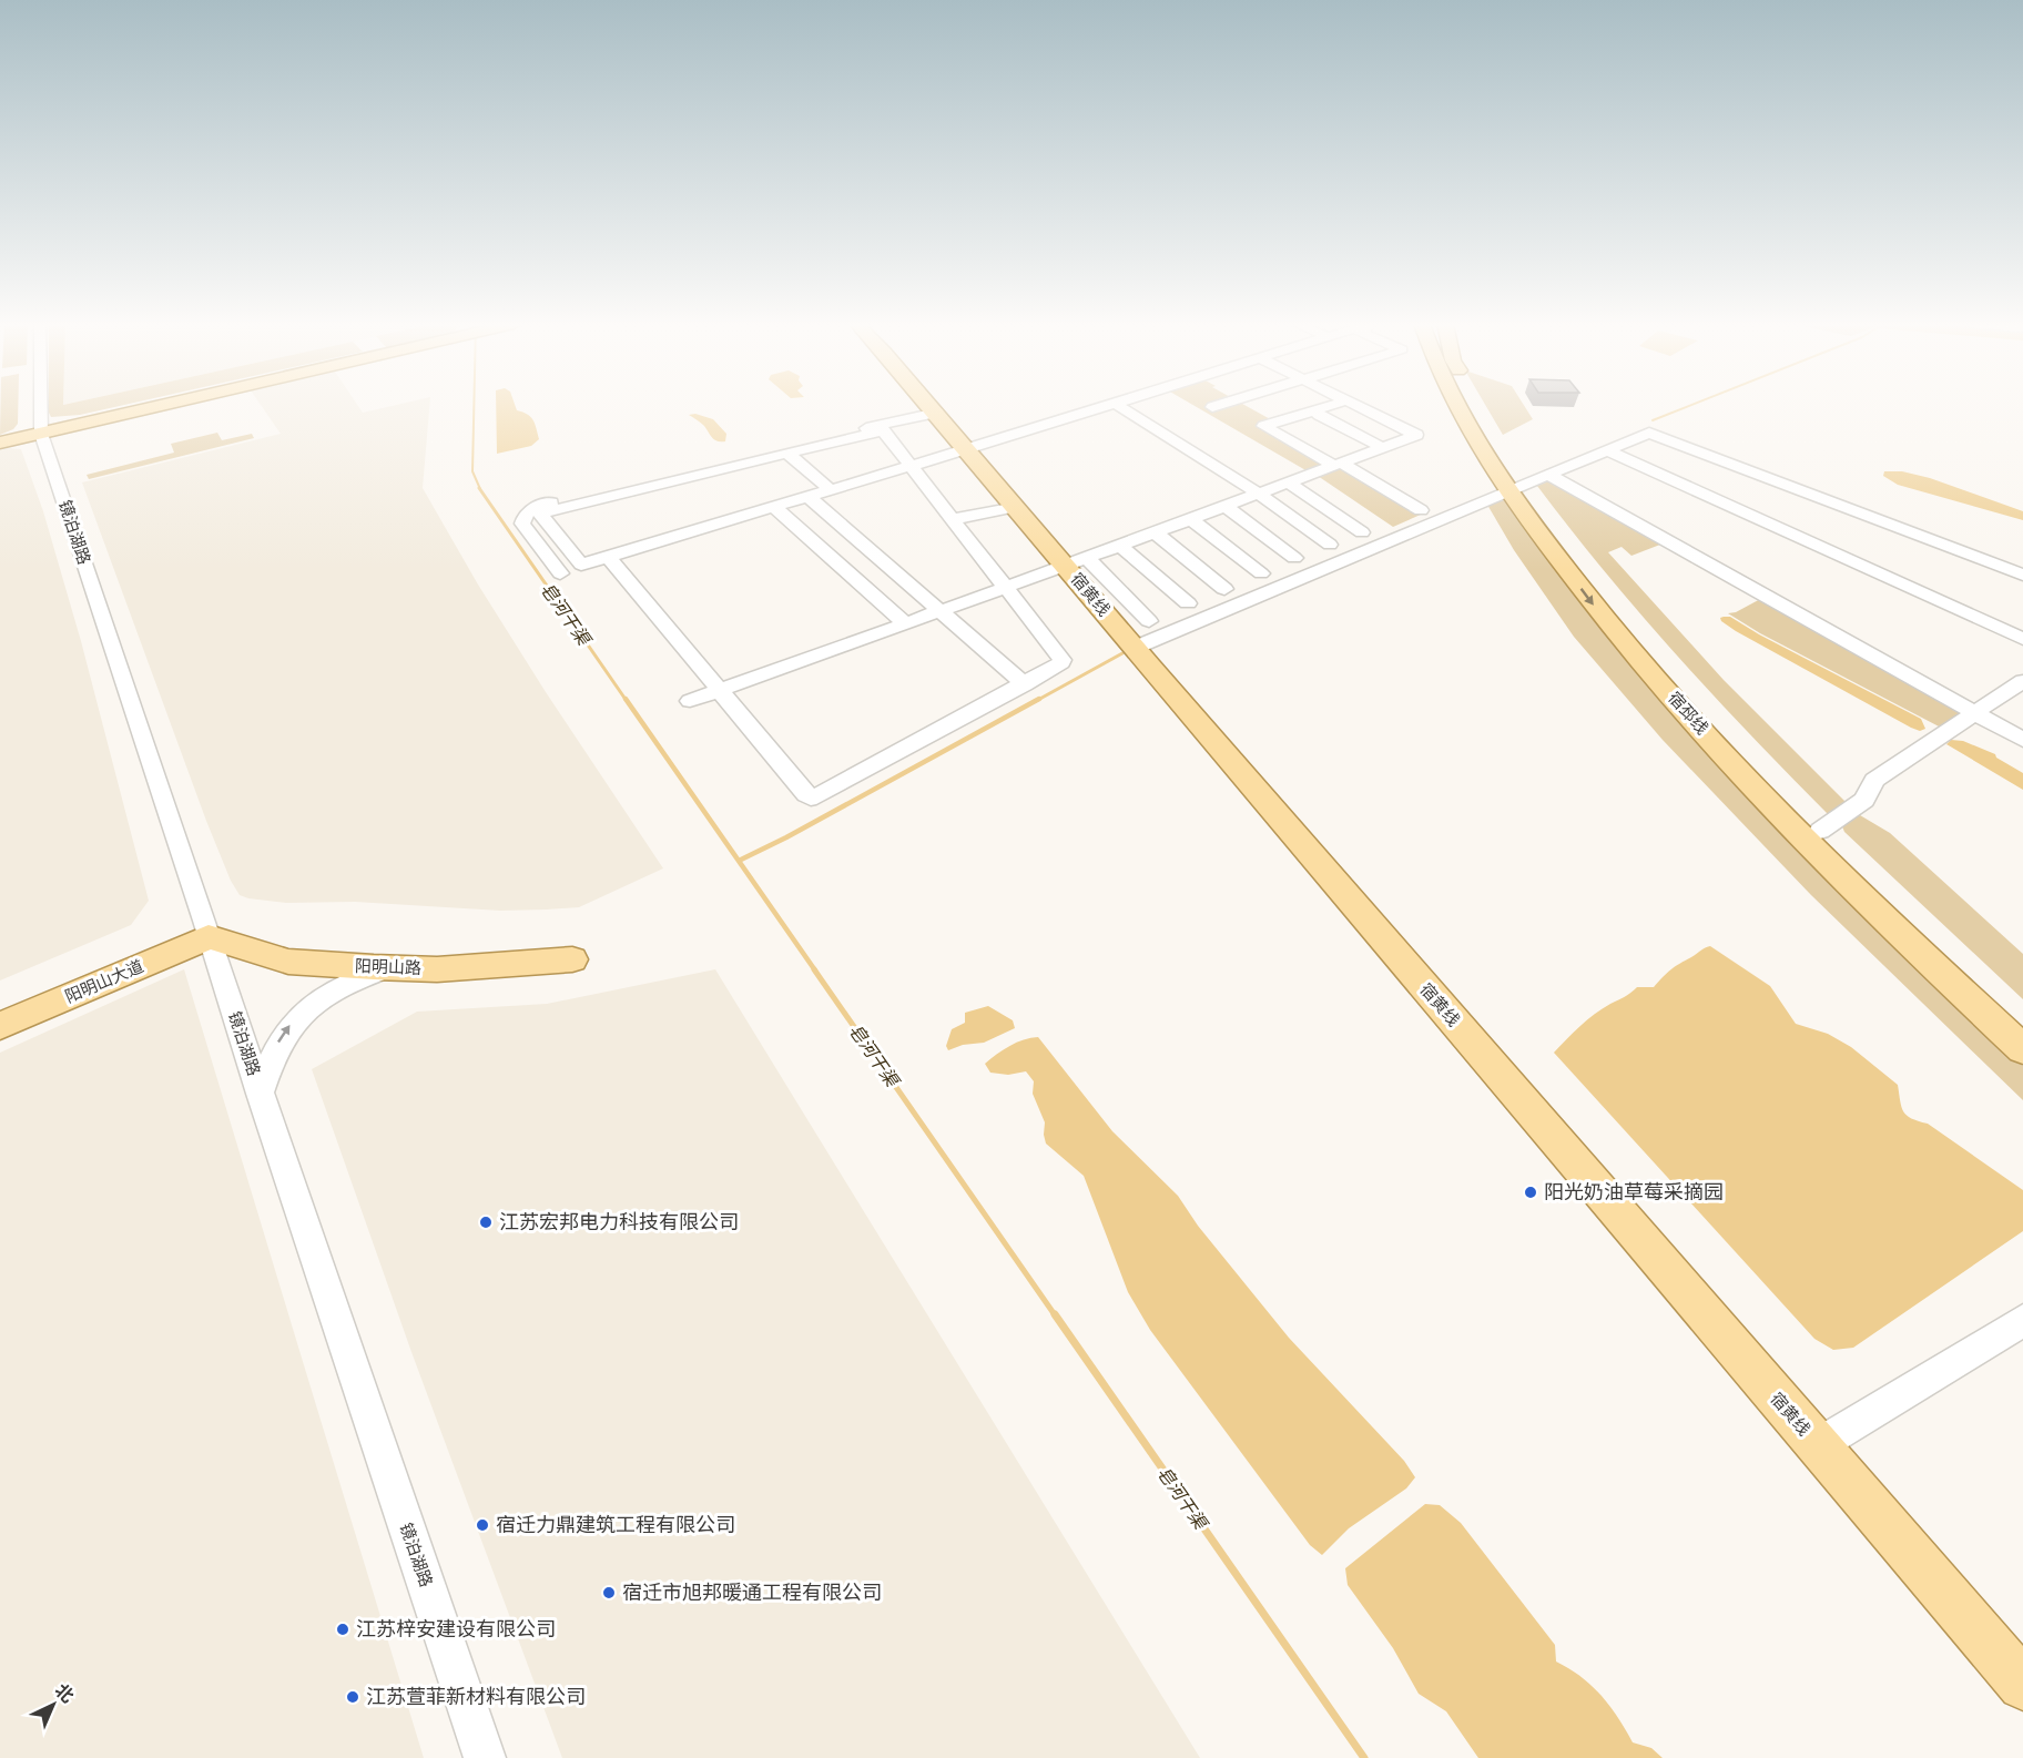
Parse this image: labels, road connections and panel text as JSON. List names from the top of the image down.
{
  "streets": {
    "main road": [
      "宿黄线",
      "宿邳线",
      "阳明山路",
      "阳明山大道"
    ],
    "street": ["镜泊湖路"]
  },
  "crossings": [
    ["镜泊湖路", "阳明山路"],
    ["镜泊湖路", "阳明山大道"],
    ["阳明山路", "阳明山大道"]
  ],
  "water": ["皂河干渠"],
  "places": [
    "阳光奶油草莓采摘园",
    "江苏宏邦电力科技有限公司",
    "宿迁力鼎建筑工程有限公司",
    "宿迁市旭邦暖通工程有限公司",
    "江苏梓安建设有限公司",
    "江苏萱菲新材料有限公司"
  ],
  "north": "top right"
}
